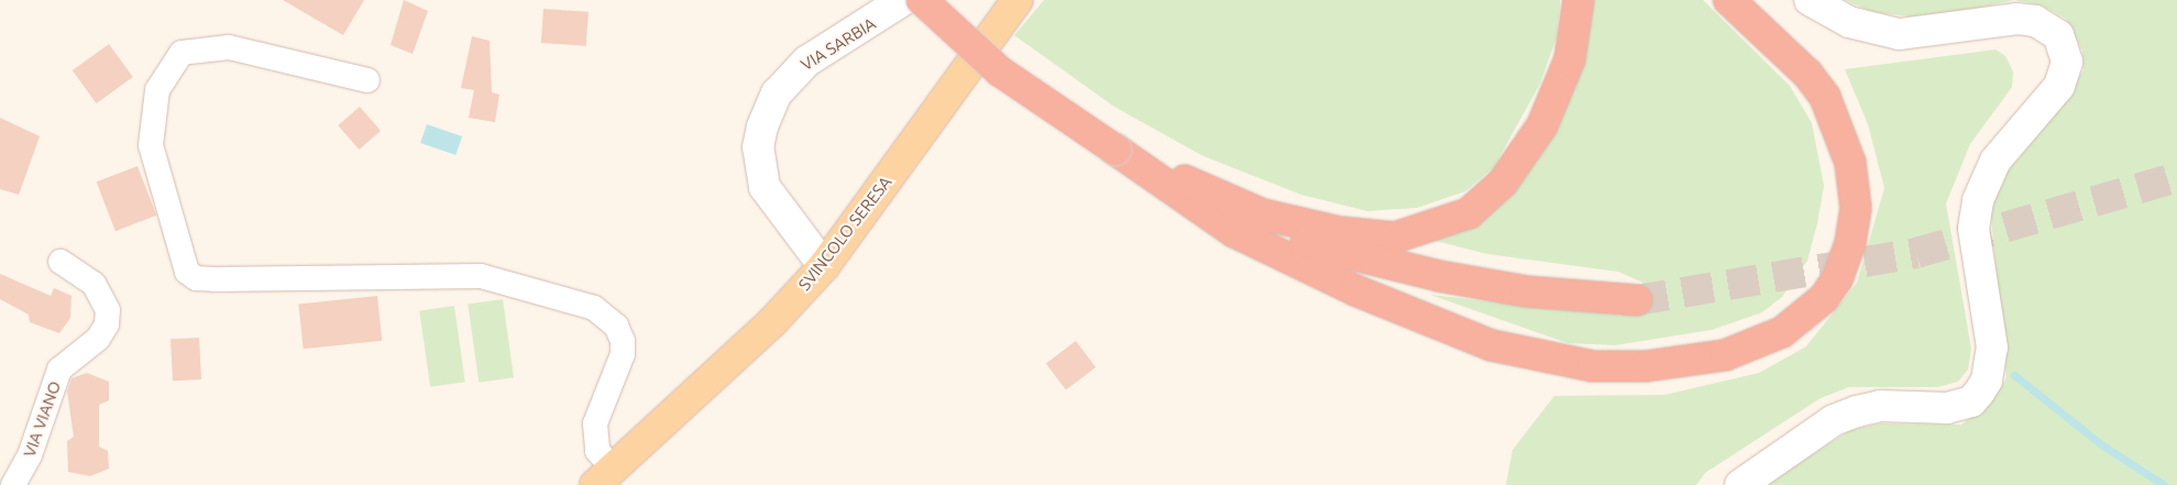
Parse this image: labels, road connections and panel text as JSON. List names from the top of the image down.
{
  "streets": {
    "main road": ["SVINCOLO SERESA"],
    "street": ["VIA SARBIA", "VIA VIANO"]
  },
  "crossings": [
    ["VIA SARBIA", "SVINCOLO SERESA"]
  ]
}
